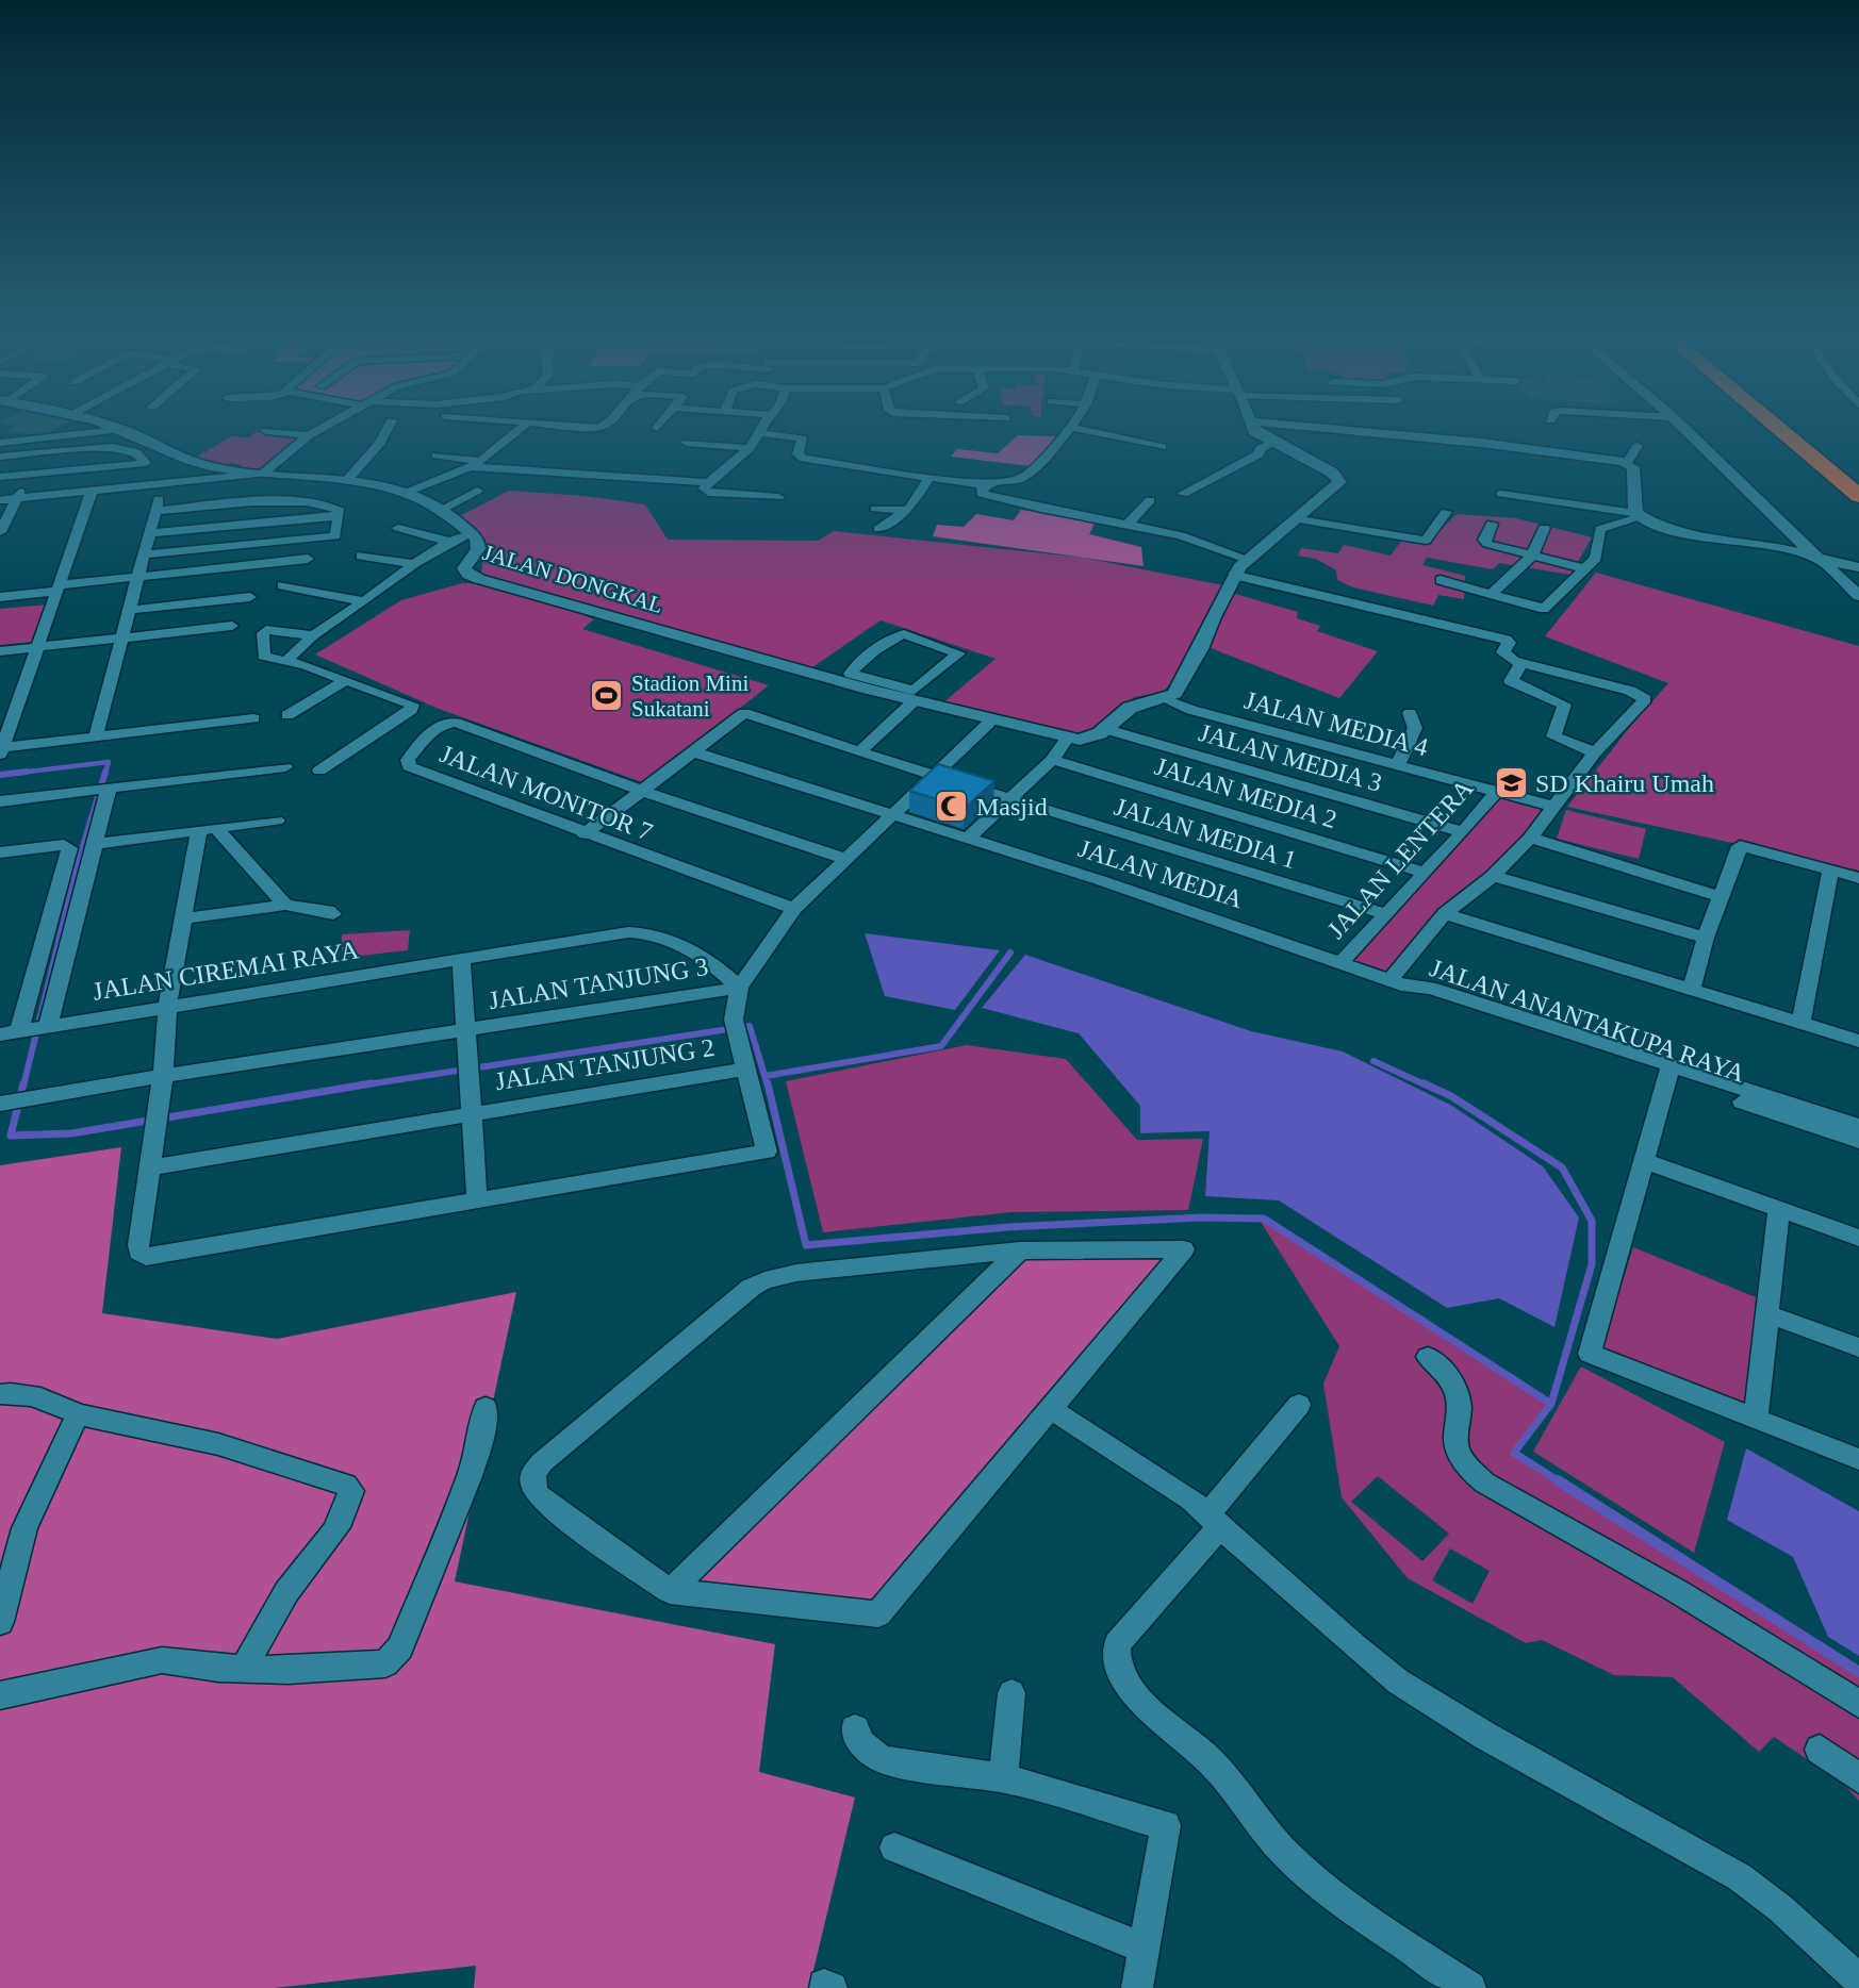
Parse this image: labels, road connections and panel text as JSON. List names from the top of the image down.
{
  "streets": {
    "street": [
      "JALAN DONGKAL",
      "JALAN MEDIA 4",
      "JALAN MEDIA 3",
      "JALAN MONITOR 7",
      "JALAN MEDIA 2",
      "JALAN MEDIA 1",
      "JALAN LENTERA",
      "JALAN MEDIA",
      "JALAN CIREMAI RAYA",
      "JALAN TANJUNG 3",
      "JALAN ANANTAKUPA RAYA",
      "JALAN TANJUNG 2"
    ]
  },
  "crossings": [
    ["JALAN DONGKAL", "JALAN MEDIA 3"],
    ["JALAN MEDIA 4", "JALAN LENTERA"],
    ["JALAN MEDIA 3", "JALAN LENTERA"],
    ["JALAN MEDIA 2", "JALAN LENTERA"],
    ["JALAN MEDIA 1", "JALAN LENTERA"],
    ["JALAN MEDIA 1", "JALAN MEDIA"],
    ["JALAN LENTERA", "JALAN MEDIA"],
    ["JALAN MEDIA", "JALAN ANANTAKUPA RAYA"],
    ["JALAN CIREMAI RAYA", "JALAN TANJUNG 3"]
  ],
  "places": {
    "sports": ["Stadion Mini Sukatani"],
    "school or university": ["SD Khairu Umah"],
    "mosque": ["Masjid"]
  }
}
